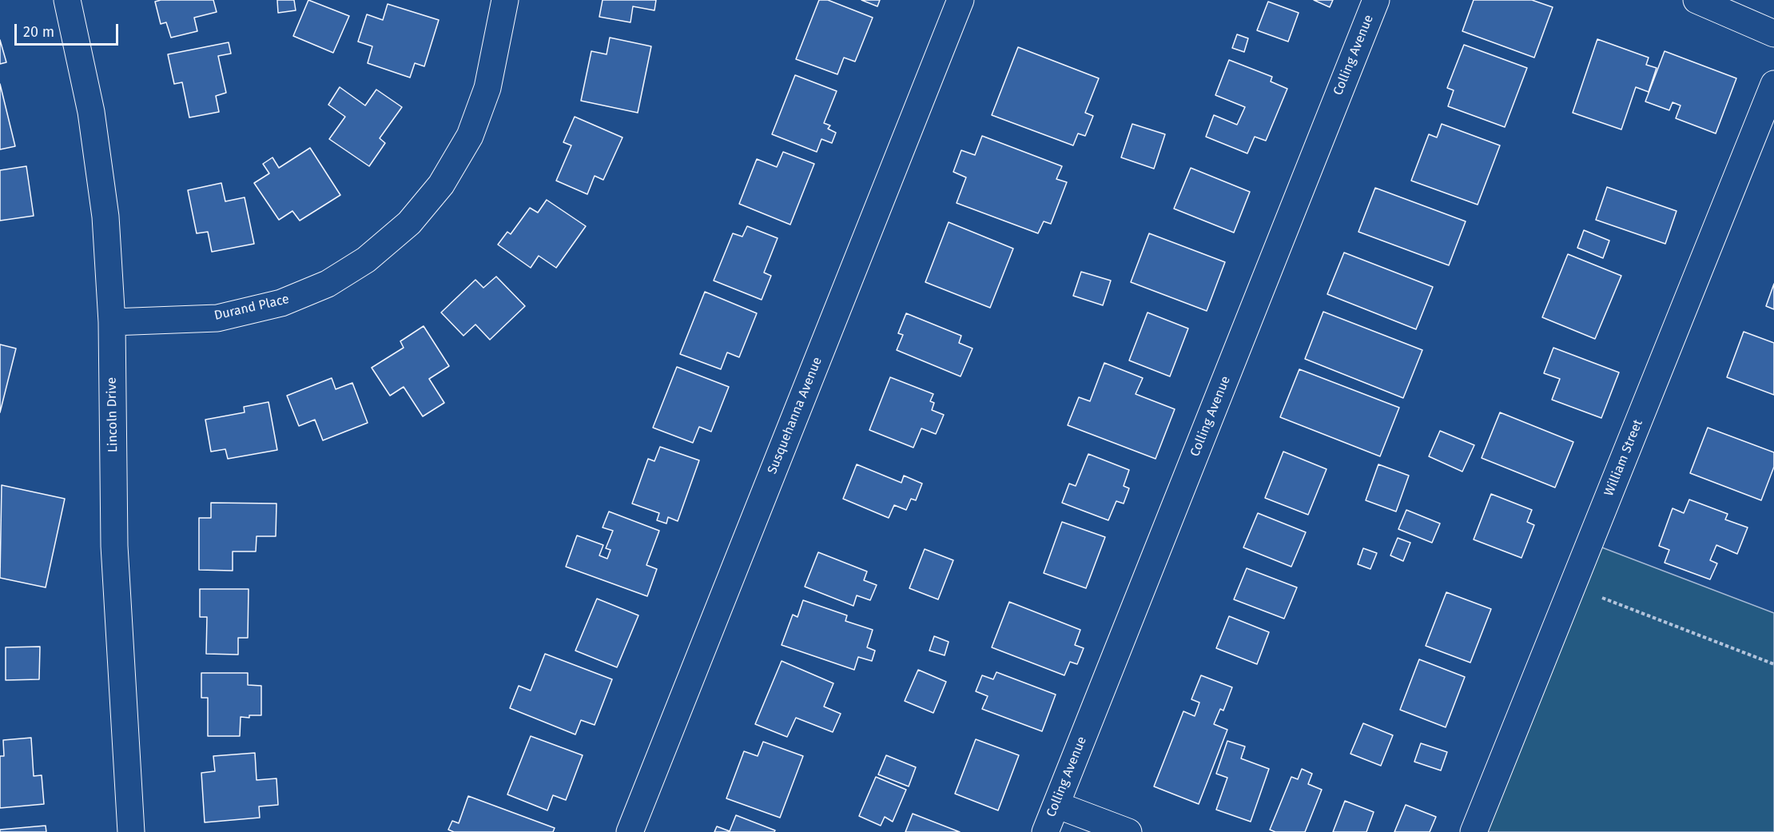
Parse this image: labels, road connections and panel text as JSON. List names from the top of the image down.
{
  "streets": {
    "street": [
      "Colling Avenue",
      "Durand Place",
      "Lincoln Drive",
      "Susquehanna Avenue",
      "William Street"
    ]
  },
  "crossings": [
    ["Durand Place", "Lincoln Drive"]
  ],
  "scale_bar": "20 m"
}
